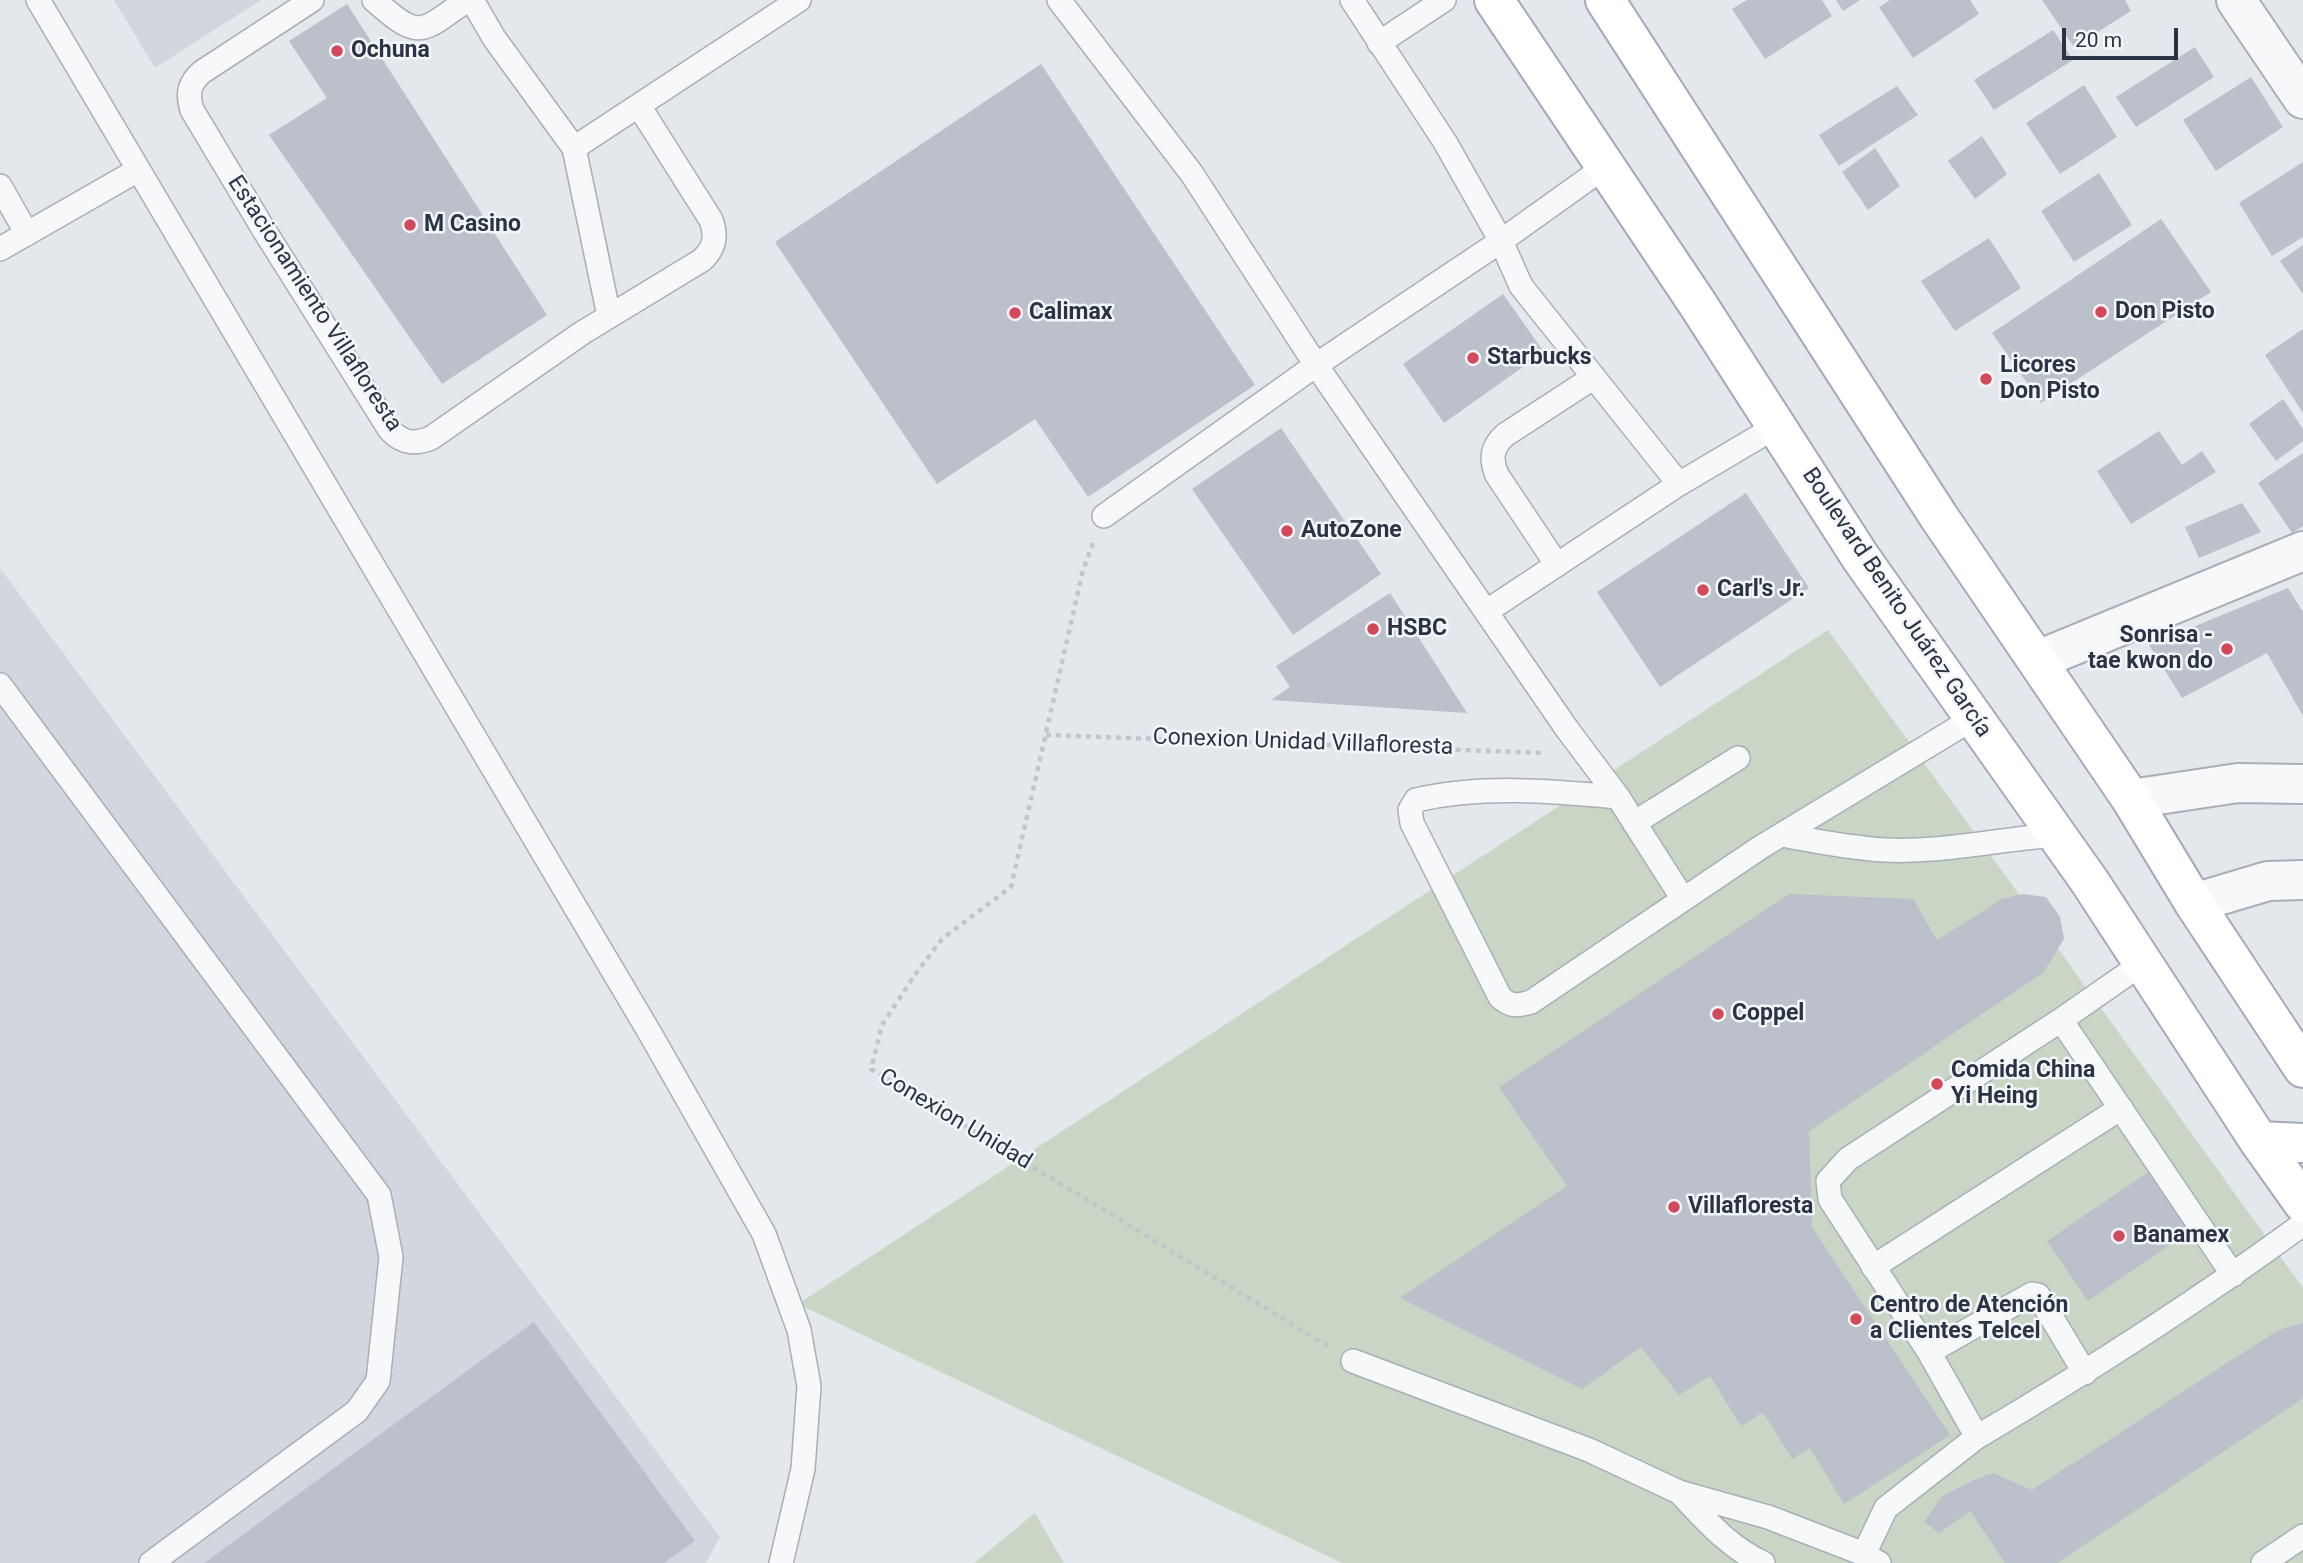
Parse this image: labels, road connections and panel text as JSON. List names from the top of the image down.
{
  "streets": {
    "main road": ["Boulevard Benito Juárez García"],
    "lane": ["Estacionamiento Villafloresta"],
    "path": ["Conexion Unidad Villafloresta", "Conexion Unidad"]
  },
  "crossings": [
    ["Conexion Unidad Villafloresta", "Conexion Unidad"]
  ],
  "places": [
    "Ochuna",
    "M Casino",
    "Don Pisto",
    "Calimax",
    "Starbucks",
    "Licores Don Pisto",
    "AutoZone",
    "Carl's Jr.",
    "HSBC",
    "Sonrisa - tae kwon do",
    "Coppel",
    "Comida China Yi Heing",
    "Villafloresta",
    "Banamex",
    "Centro de Atención a Clientes Telcel"
  ],
  "scale_bar": "20 m"
}
